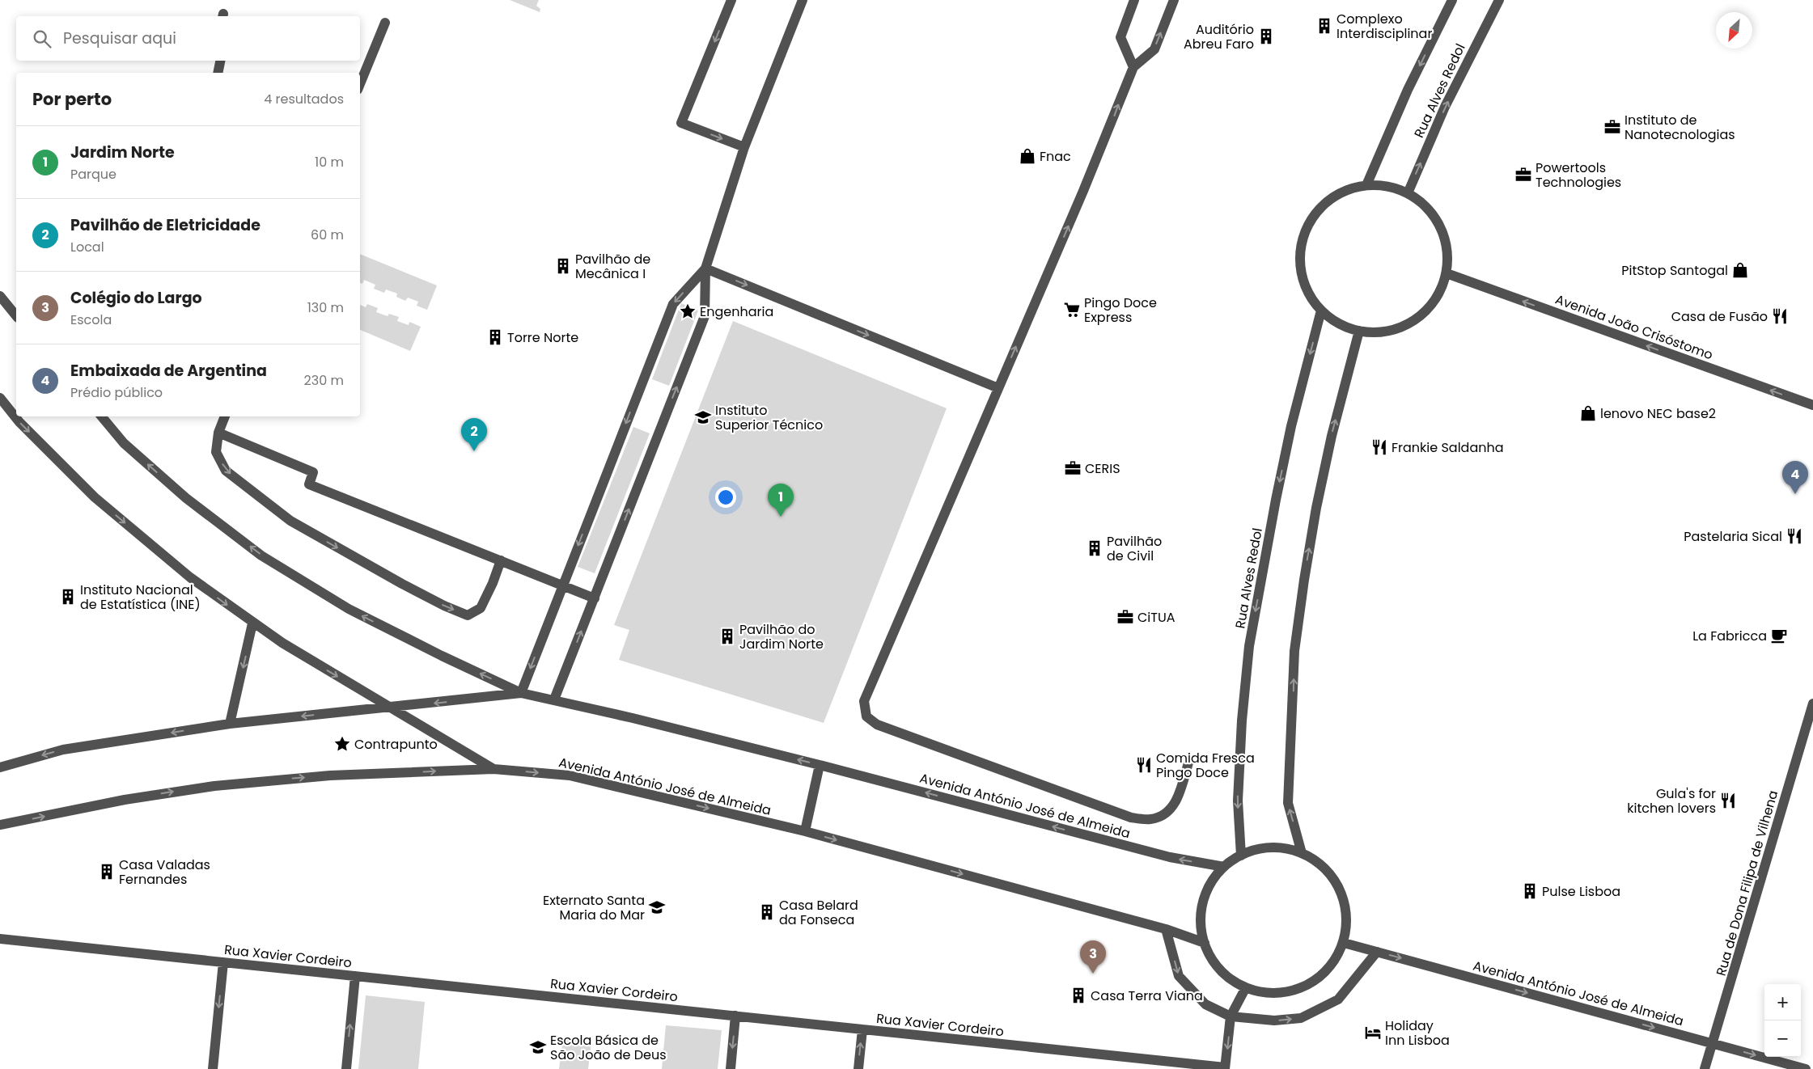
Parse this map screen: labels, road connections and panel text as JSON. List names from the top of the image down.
{
  "streets": {
    "street": [
      "Rua Alves Redol",
      "Avenida João Crisóstomo",
      "Avenida António José de Almeida",
      "Rua de Dona Filipa de Vilhena",
      "Rua Xavier Cordeiro"
    ]
  },
  "crossings": [
    ["Avenida António José de Almeida", "Rua de Dona Filipa de Vilhena"]
  ],
  "one_way": ["Avenida João Crisóstomo"],
  "places": {
    "building": [
      "Complexo Interdisciplinar",
      "Auditório Abreu Faro",
      "Pavilhão de Mecânica I",
      "Torre Norte",
      "Pavilhão de Civil",
      "Instituto Nacional de Estatística (INE)",
      "Pavilhão do Jardim Norte",
      "Casa Valadas Fernandes",
      "Pulse Lisboa",
      "Casa Belard da Fonseca",
      "Casa Terra Viana"
    ],
    "office": [
      "Instituto de Nanotecnologias",
      "Powertools Technologies",
      "CERIS",
      "CiTUA"
    ],
    "shop": ["Fnac", "PitStop Santogal", "lenovo NEC base2"],
    "supermarket": ["Pingo Doce Express"],
    "place": ["Engenharia", "Contrapunto"],
    "restaurant": [
      "Casa de Fusão",
      "Frankie Saldanha",
      "Pastelaria Sical",
      "Comida Fresca Pingo Doce",
      "Gula's for kitchen lovers"
    ],
    "school or university": ["Instituto Superior Técnico", "Externato Santa Maria do Mar", "Escola Básica de São João de Deus"],
    "cafe": ["La Fabricca"],
    "hotel": ["Holiday Inn Lisboa"]
  },
  "north": "bottom left",
  "page": {
    "search": "Pesquisar aqui",
    "heading": ["Por perto", "4 resultados"],
    "list": [
      {
        "mark": "1",
        "name": "Jardim Norte",
        "note": "Parque",
        "value": "10 m"
      },
      {
        "mark": "2",
        "name": "Pavilhão de Eletricidade",
        "note": "Local",
        "value": "60 m"
      },
      {
        "mark": "3",
        "name": "Colégio do Largo",
        "note": "Escola",
        "value": "130 m"
      },
      {
        "mark": "4",
        "name": "Embaixada de Argentina",
        "note": "Prédio público",
        "value": "230 m"
      }
    ],
    "pins": [
      "2",
      "4",
      "1",
      "3"
    ],
    "map_buttons": ["+", "−"]
  }
}
